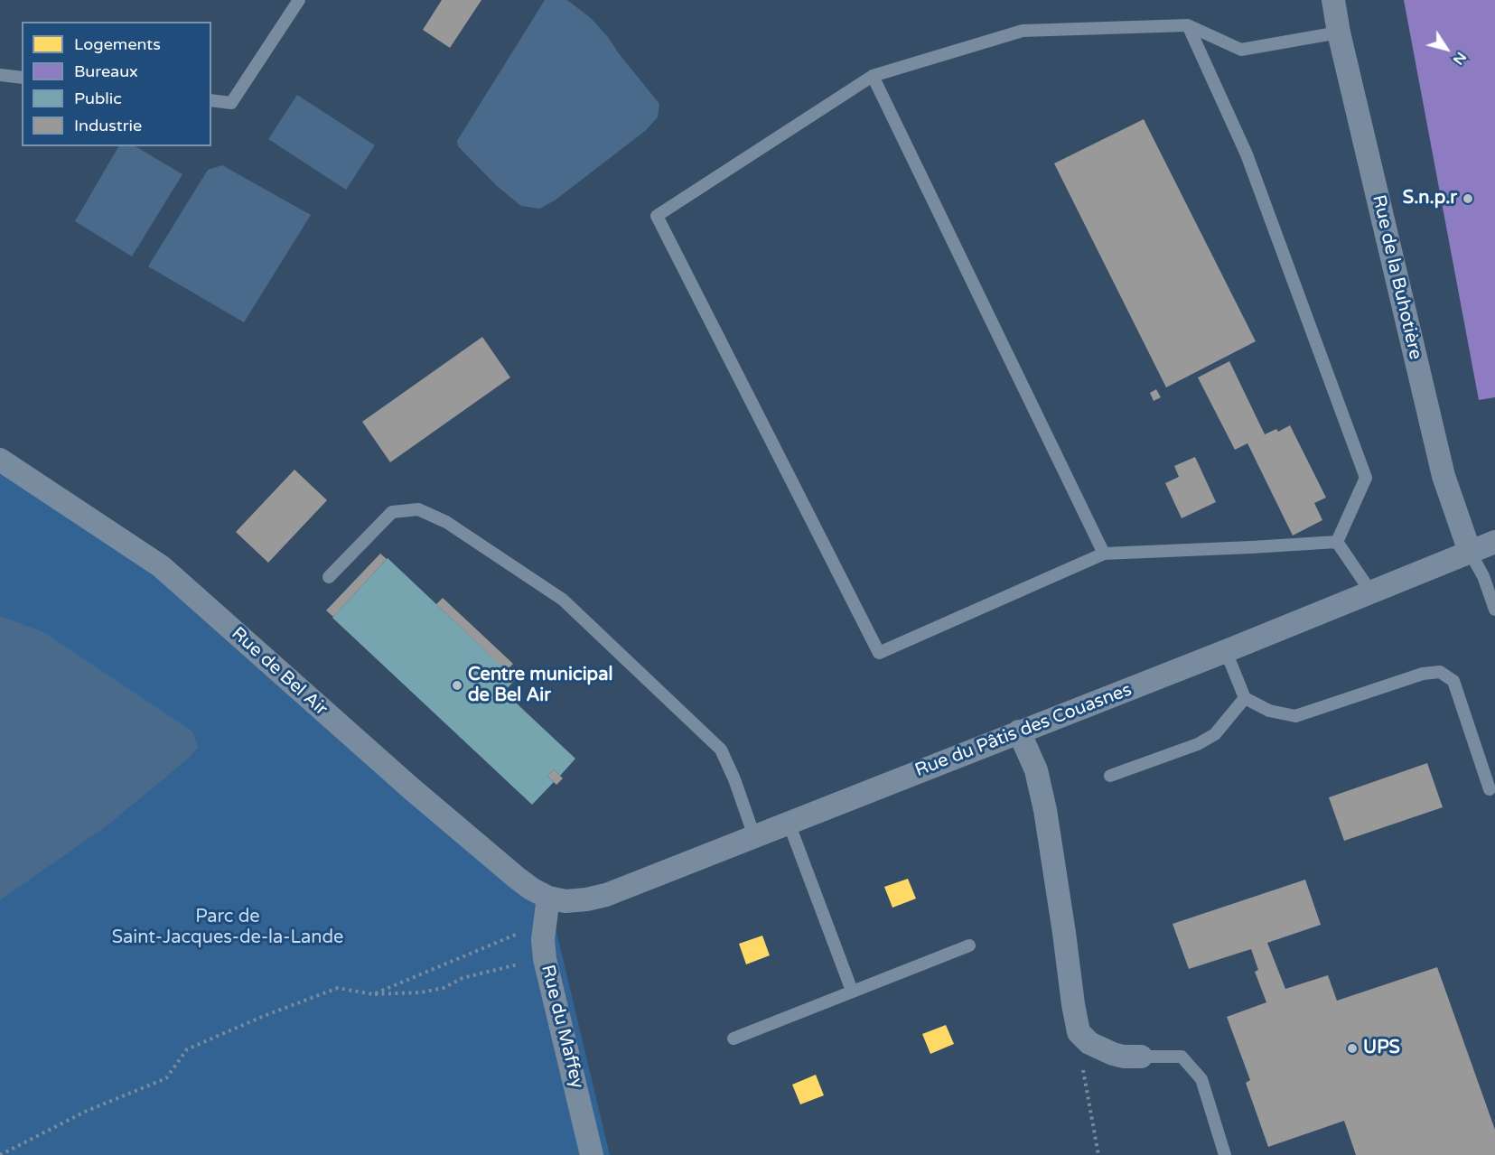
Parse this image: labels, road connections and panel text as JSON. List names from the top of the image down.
{
  "streets": {
    "street": [
      "Rue de la Buhotière",
      "Rue de Bel Air",
      "Rue du Pâtis des Couasnes",
      "Rue du Maffey"
    ]
  },
  "crossings": [
    ["Rue de la Buhotière", "Rue du Pâtis des Couasnes"],
    ["Rue de Bel Air", "Rue du Pâtis des Couasnes"],
    ["Rue de Bel Air", "Rue du Maffey"],
    ["Rue du Pâtis des Couasnes", "Rue du Maffey"]
  ],
  "parks": ["Parc de Saint-Jacques-de-la-Lande"],
  "places": ["S.n.p.r", "Centre municipal de Bel Air", "UPS"],
  "legend": [
    "Logements",
    "Bureaux",
    "Public",
    "Industrie"
  ],
  "north": "bottom right"
}
